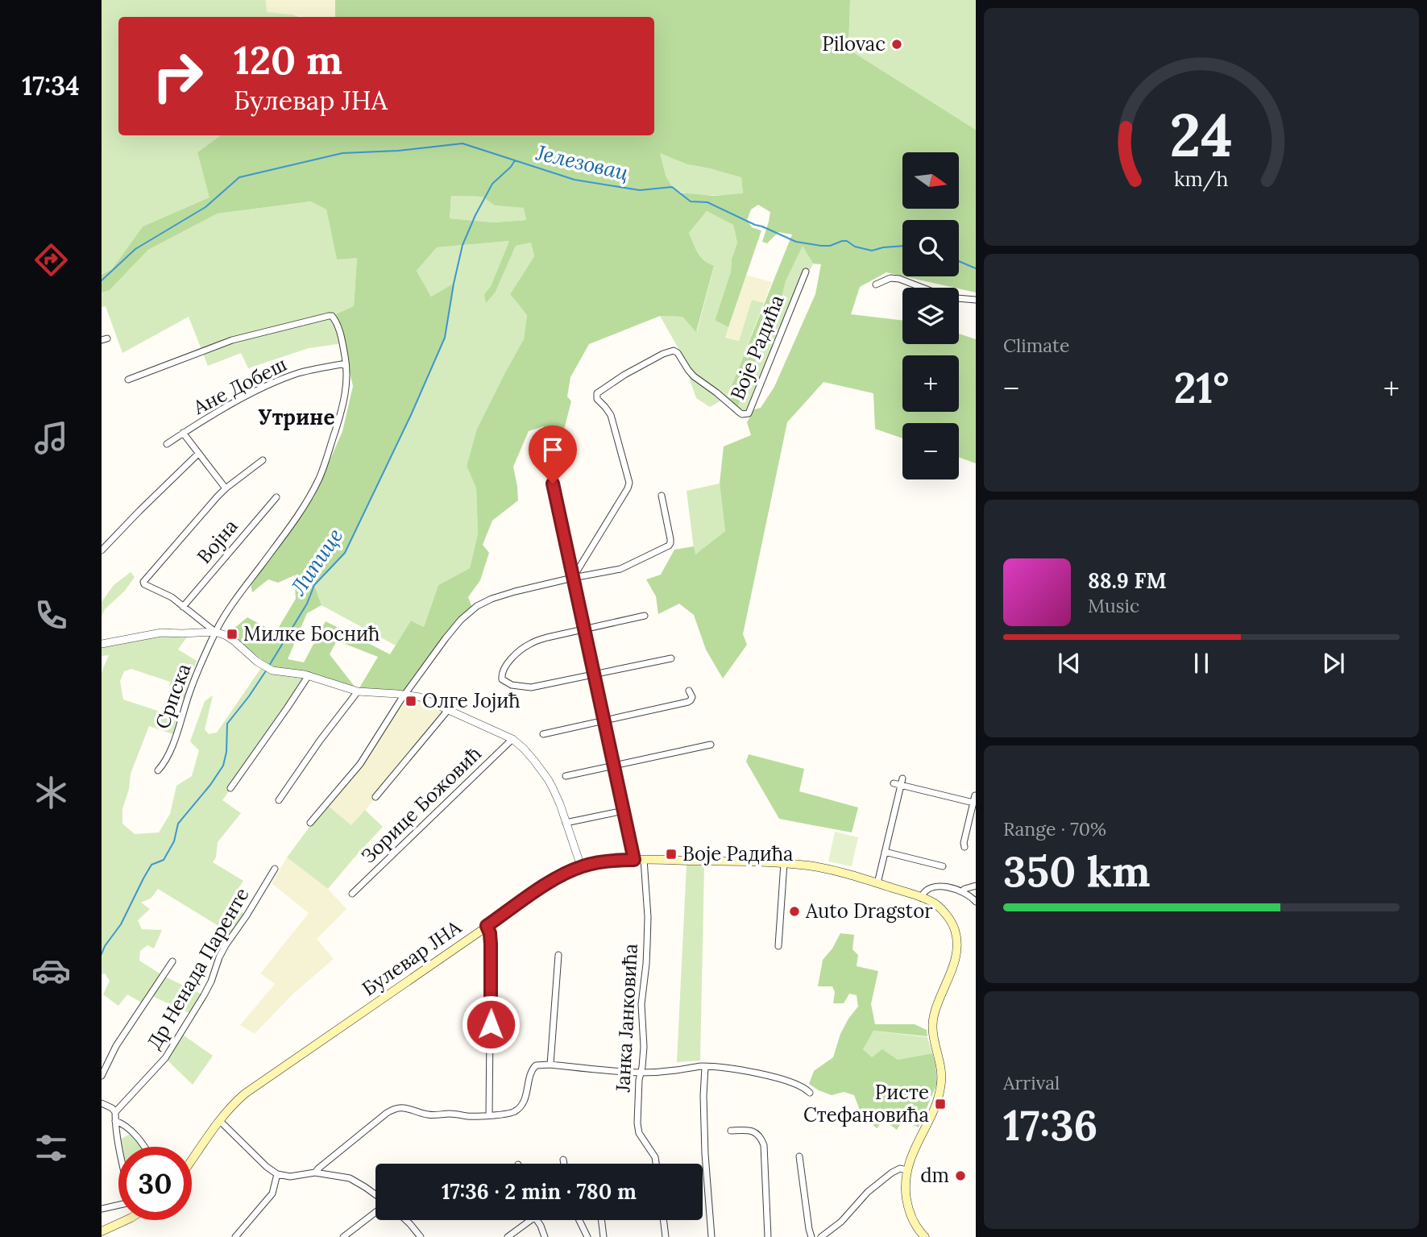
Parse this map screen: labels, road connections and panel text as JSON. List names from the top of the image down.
{
  "streets": {
    "main road": ["Булевар ЈНА"],
    "street": [
      "Воје Радића",
      "Ане Добеш",
      "Војна",
      "Српска",
      "Зорице Божовић",
      "Др Ненада Паренте",
      "Јанка Јанковића"
    ]
  },
  "crossings": [
    ["Ане Добеш", "Српска"],
    ["Булевар ЈНА", "Јанка Јанковића"]
  ],
  "districts": ["Утрине"],
  "water": ["Јелезовац", "Липице"],
  "places": {
    "other": ["Pilovac", "Auto Dragstor", "dm"],
    "transit": [
      "Милке Боснић",
      "Олге Јојић",
      "Воје Радића",
      "Ристе Стефановића"
    ]
  },
  "north": "right",
  "page": {
    "tabs": "17:34",
    "turn": ["120 m", "Булевар ЈНА"],
    "map_buttons": ["+", "−"],
    "tile": [
      "Climate",
      ["Range · 70%", "350 km"],
      ["Arrival", "17:36"]
    ],
    "heat": ["−", "21°", "+"],
    "song": ["88.9 FM", "Music"],
    "limit": "30",
    "trip": "17:36 · 2 min · 780 m",
    "gauge": ["24", "km/h"]
  }
}
